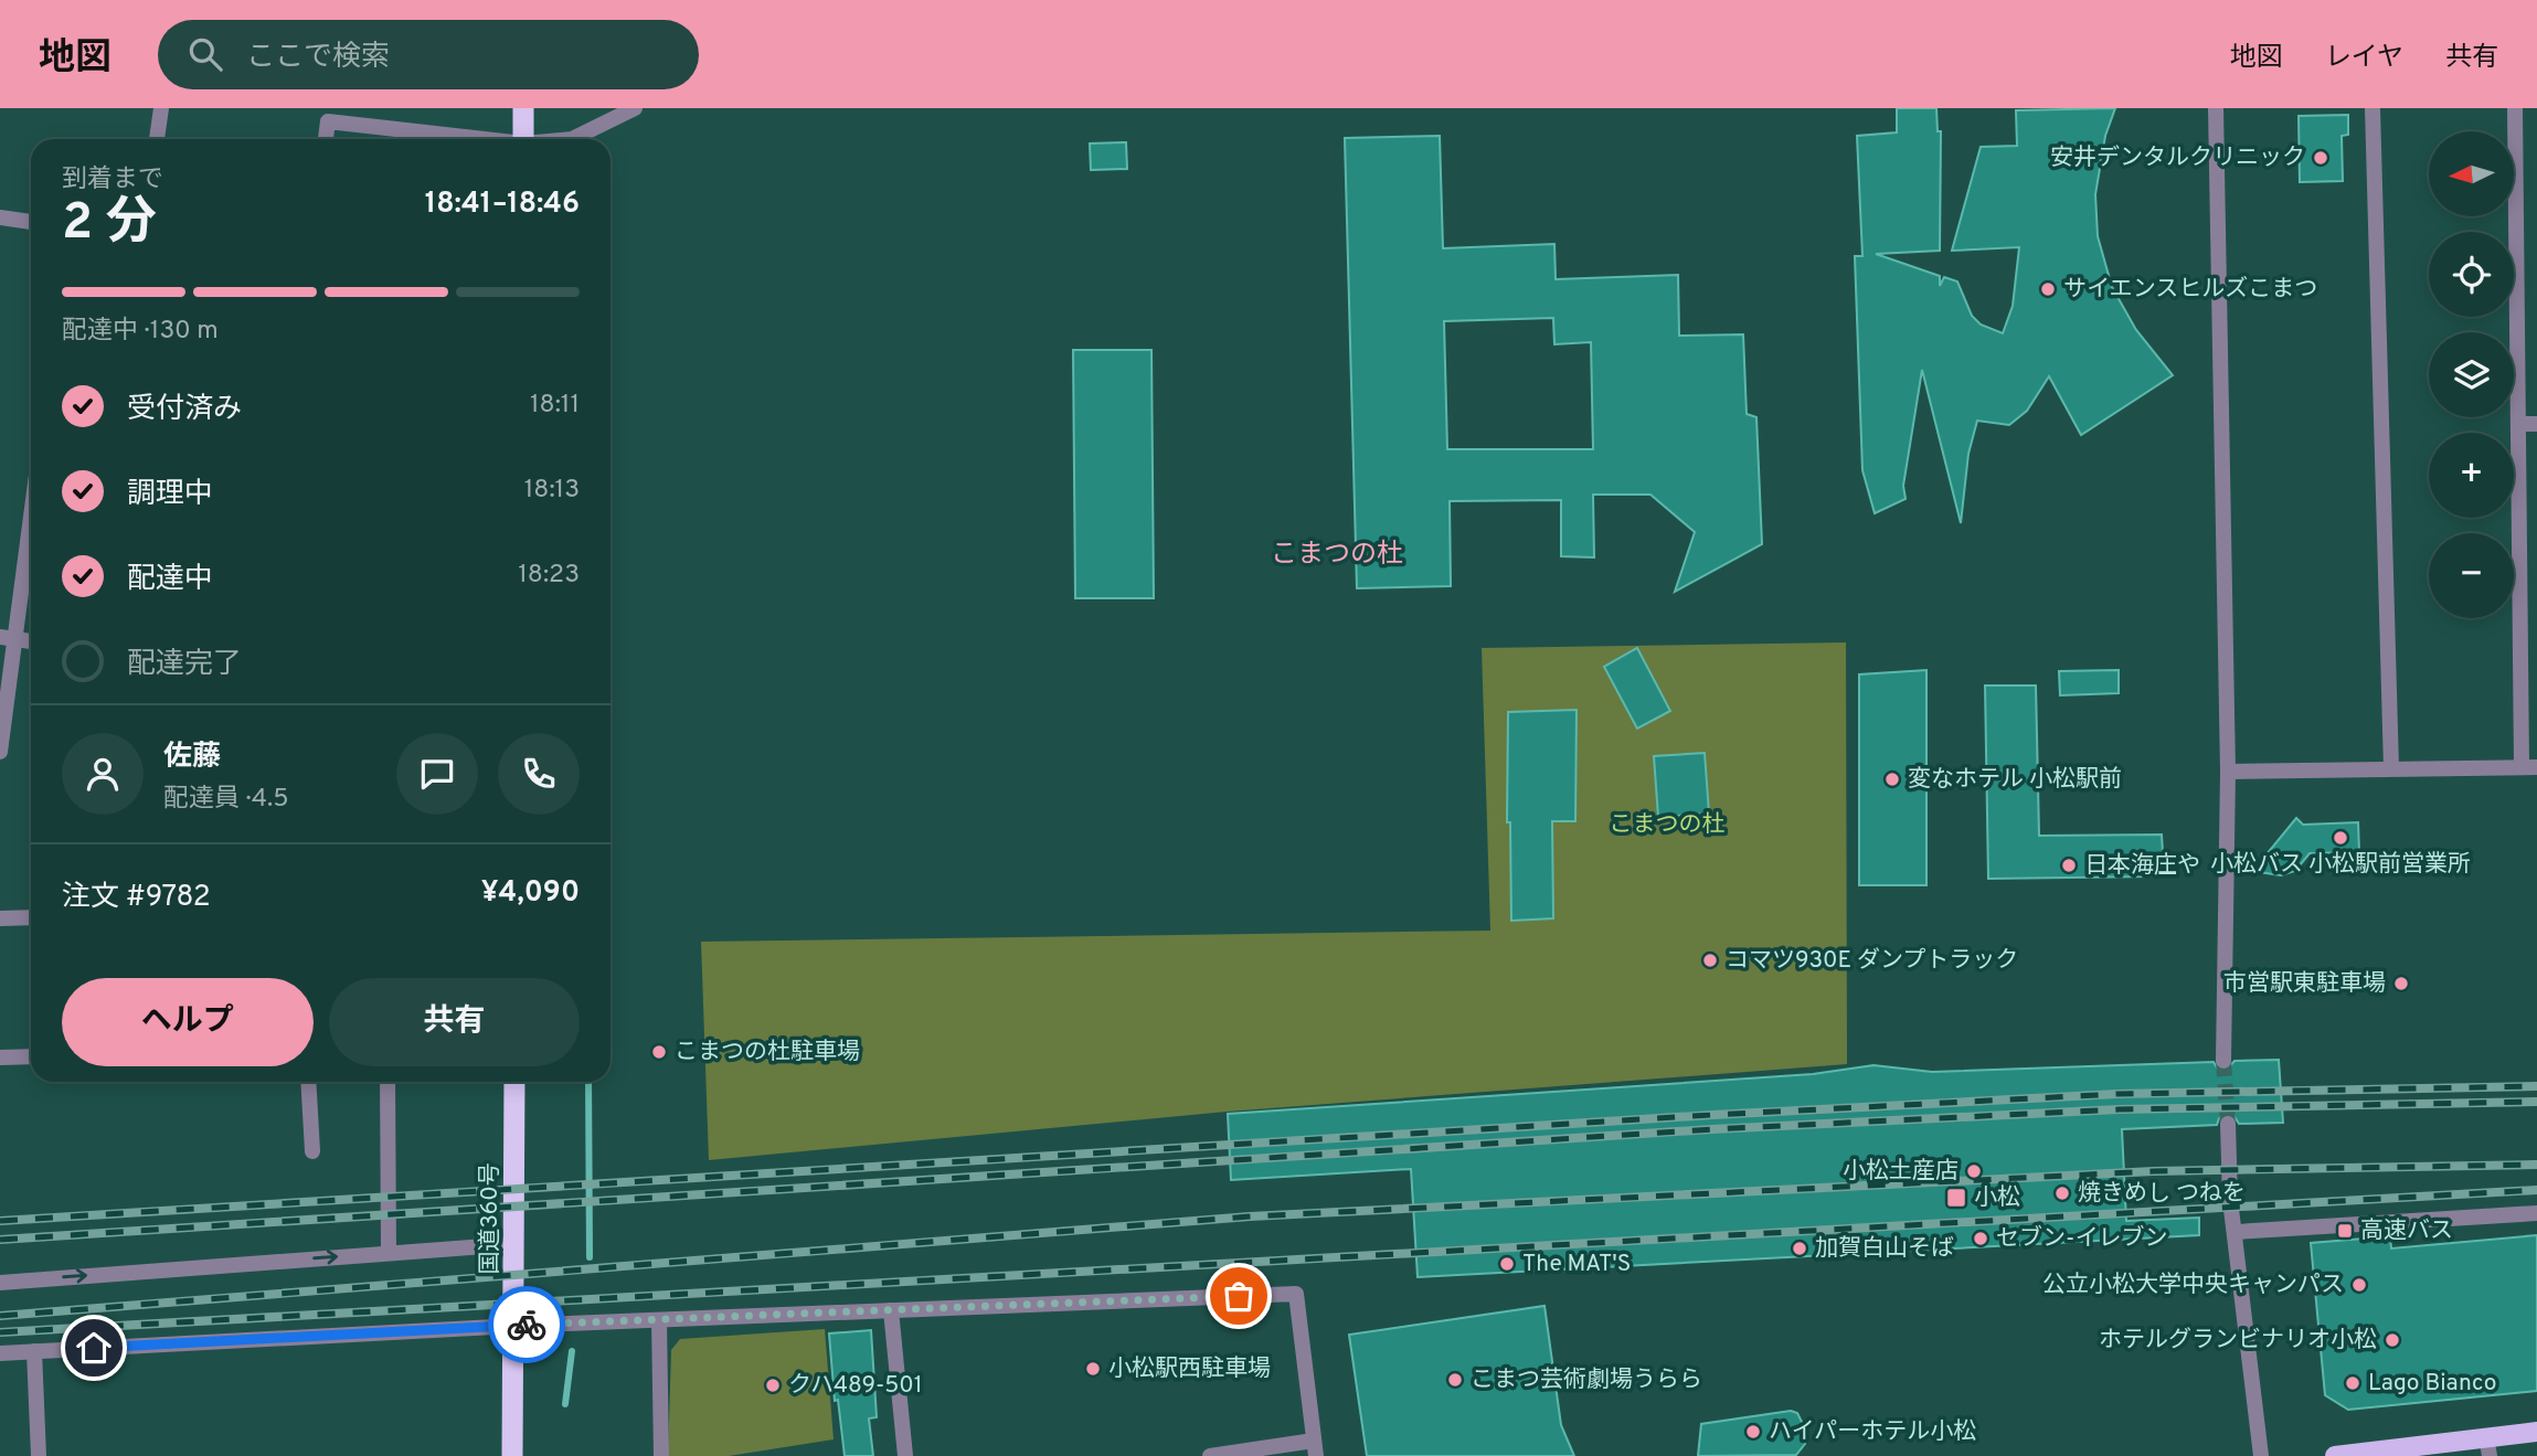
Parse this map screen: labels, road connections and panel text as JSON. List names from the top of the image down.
{
  "streets": {
    "highway": ["国道360号"]
  },
  "districts": ["こまつの杜"],
  "parks": ["こまつの杜"],
  "places": {
    "other": [
      "安井デンタルクリニック",
      "サイエンスヒルズこまつ",
      "変なホテル 小松駅前",
      "小松バス 小松駅前営業所",
      "日本海庄や",
      "コマツ930E ダンプトラック",
      "市営駅東駐車場",
      "こまつの杜駐車場",
      "小松土産店",
      "焼きめし つねを",
      "セブン-イレブン",
      "加賀白山そば",
      "The MAT'S",
      "公立小松大学中央キャンパス",
      "ホテルグランビナリオ小松",
      "小松駅西駐車場",
      "こまつ芸術劇場うらら",
      "Lago Bianco",
      "クハ489-501",
      "ハイパーホテル小松"
    ],
    "transit": ["小松", "高速バス"]
  },
  "north": "left",
  "page": {
    "header": "地図",
    "search": "ここで検索",
    "nav": ["地図", "レイヤ", "共有"],
    "map_buttons": ["+", "−"],
    "heading": ["2 分", "到着まで", "18:41–18:46"],
    "panel": [
      "佐藤",
      "配達員 · 4.5",
      "注文 #9782",
      "¥4,090"
    ],
    "bar": "配達中 · 130 m",
    "list": [
      ["受付済み", "18:11"],
      ["調理中", "18:13"],
      ["配達中", "18:23"],
      "配達完了"
    ],
    "buttons": ["ヘルプ", "共有"]
  }
}
